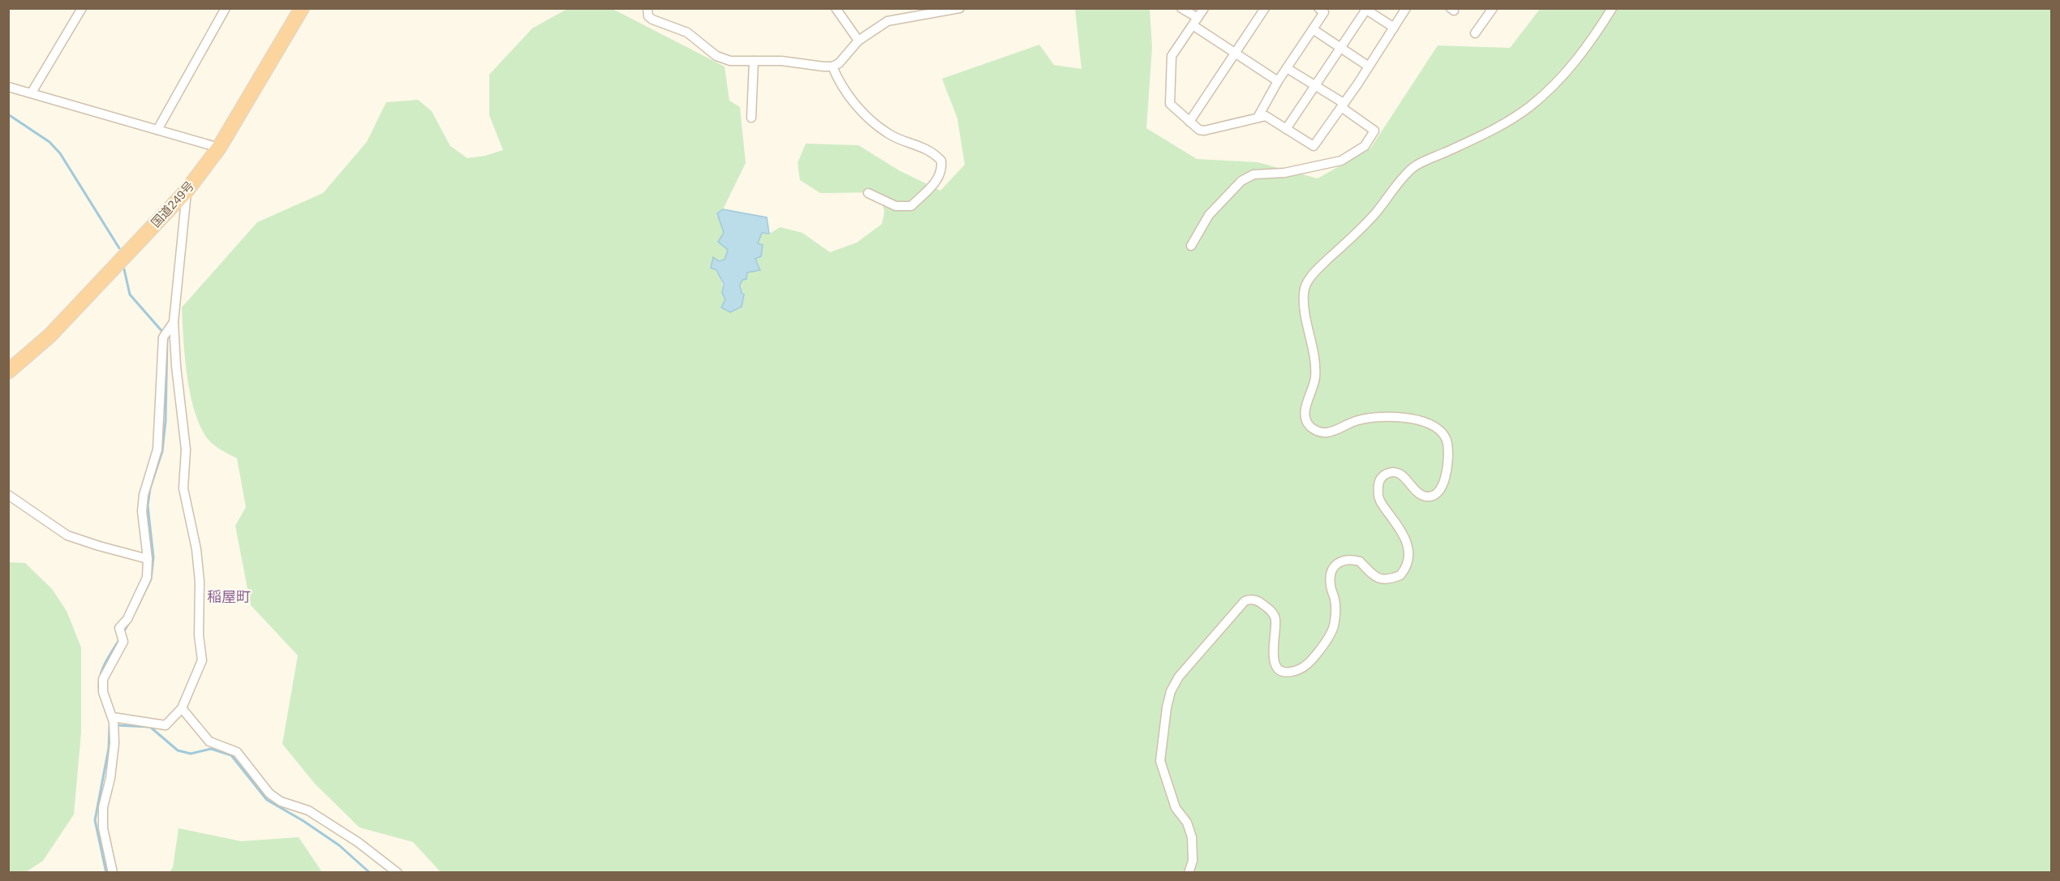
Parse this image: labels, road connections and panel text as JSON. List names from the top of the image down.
{
  "streets": {
    "highway": ["国道249号"]
  },
  "districts": ["稲屋町"]
}
